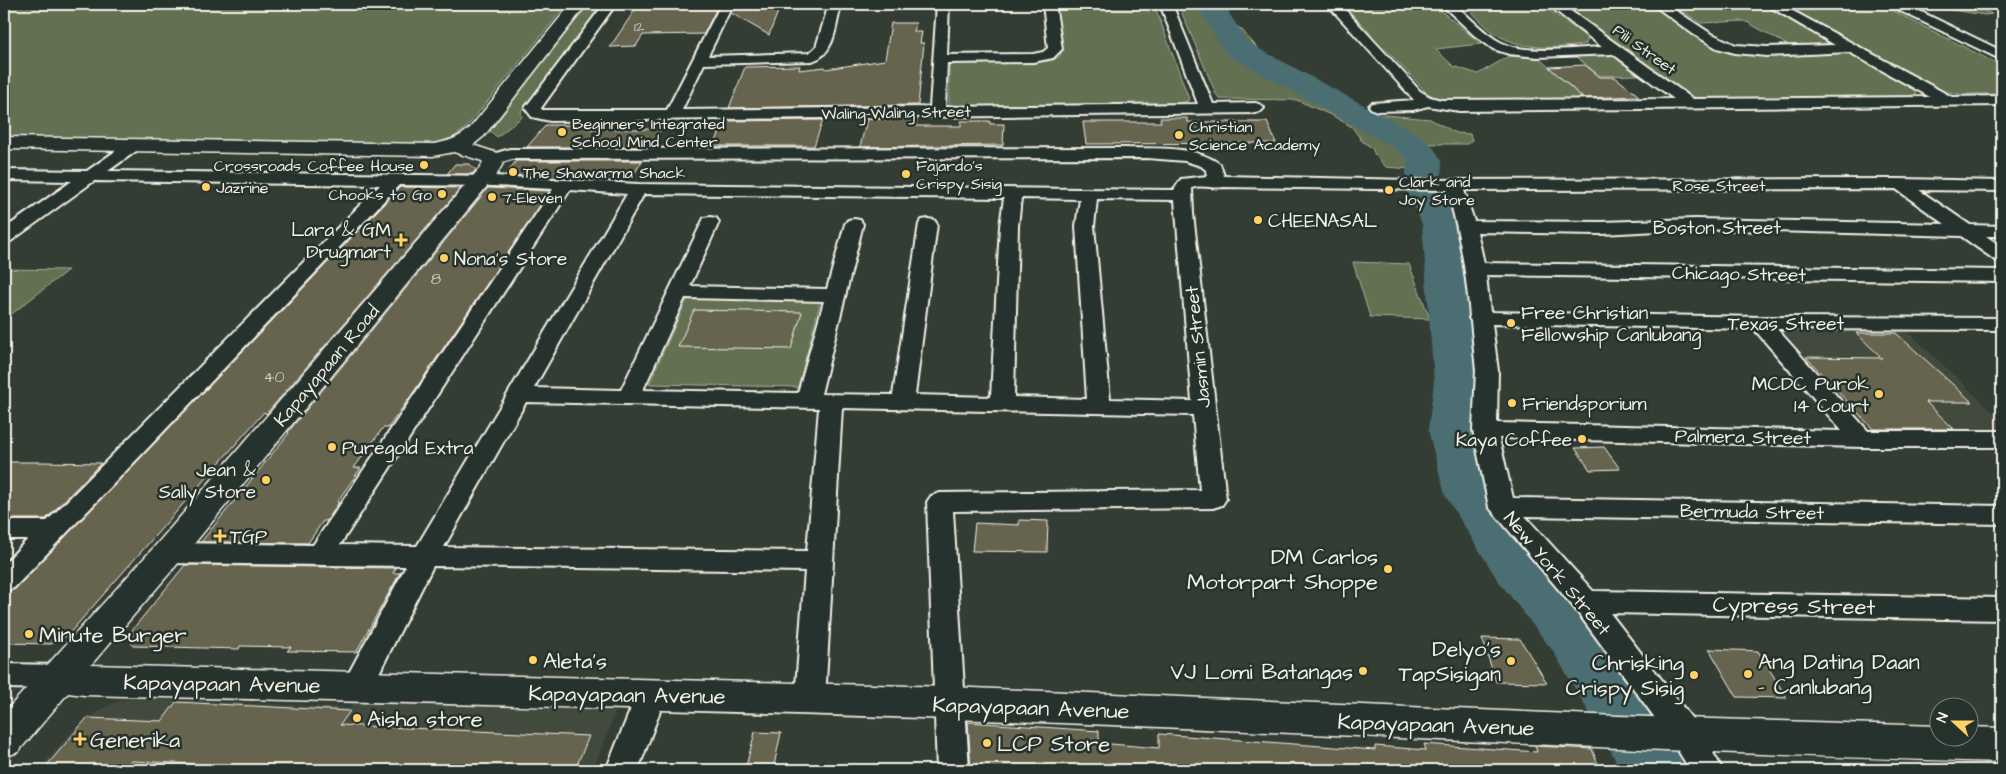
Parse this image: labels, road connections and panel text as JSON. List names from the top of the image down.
{
  "streets": {
    "street": [
      "Pili Street",
      "Waling-Waling Street",
      "Rose Street",
      "Boston Street",
      "Chicago Street",
      "Texas Street",
      "Jasmin Street",
      "Kapayapaan Road",
      "Palmera Street",
      "Bermuda Street",
      "New York Street",
      "Cypress Street",
      "Kapayapaan Avenue"
    ]
  },
  "crossings": [
    ["Rose Street", "Jasmin Street"],
    ["Rose Street", "New York Street"],
    ["Boston Street", "New York Street"],
    ["Chicago Street", "New York Street"],
    ["Texas Street", "New York Street"],
    ["Jasmin Street", "Kapayapaan Avenue"],
    ["Kapayapaan Road", "Kapayapaan Avenue"],
    ["Palmera Street", "New York Street"],
    ["Bermuda Street", "New York Street"],
    ["New York Street", "Cypress Street"],
    ["New York Street", "Kapayapaan Avenue"]
  ],
  "places": {
    "other": [
      "Beginners Integrated School Mind Center",
      "Christian Science Academy",
      "Crossroads Coffee House",
      "The Shawarma Shack",
      "Fajardo's Crispy Sisig",
      "Jazrine",
      "Clark and Joy Store",
      "Chooks to Go",
      "7-Eleven",
      "CHEENASAL",
      "Nona's Store",
      "Free Christian Fellowship Canlubang",
      "MCDC Purok 14 Court",
      "Friendsporium",
      "Kaya Coffee",
      "Puregold Extra",
      "Jean & Sally Store",
      "DM Carlos Motorpart Shoppe",
      "Minute Burger",
      "Aleta's",
      "Delyo's TapSisigan",
      "VJ Lomi Batangas",
      "Ang Dating Daan - Canlubang",
      "Chrisking Crispy Sisig",
      "Aisha store",
      "LCP Store"
    ],
    "health": ["Lara & GM Drugmart", "TGP", "Generika"]
  },
  "house_numbers": ["12", "8", "40"],
  "north": "left"
}
